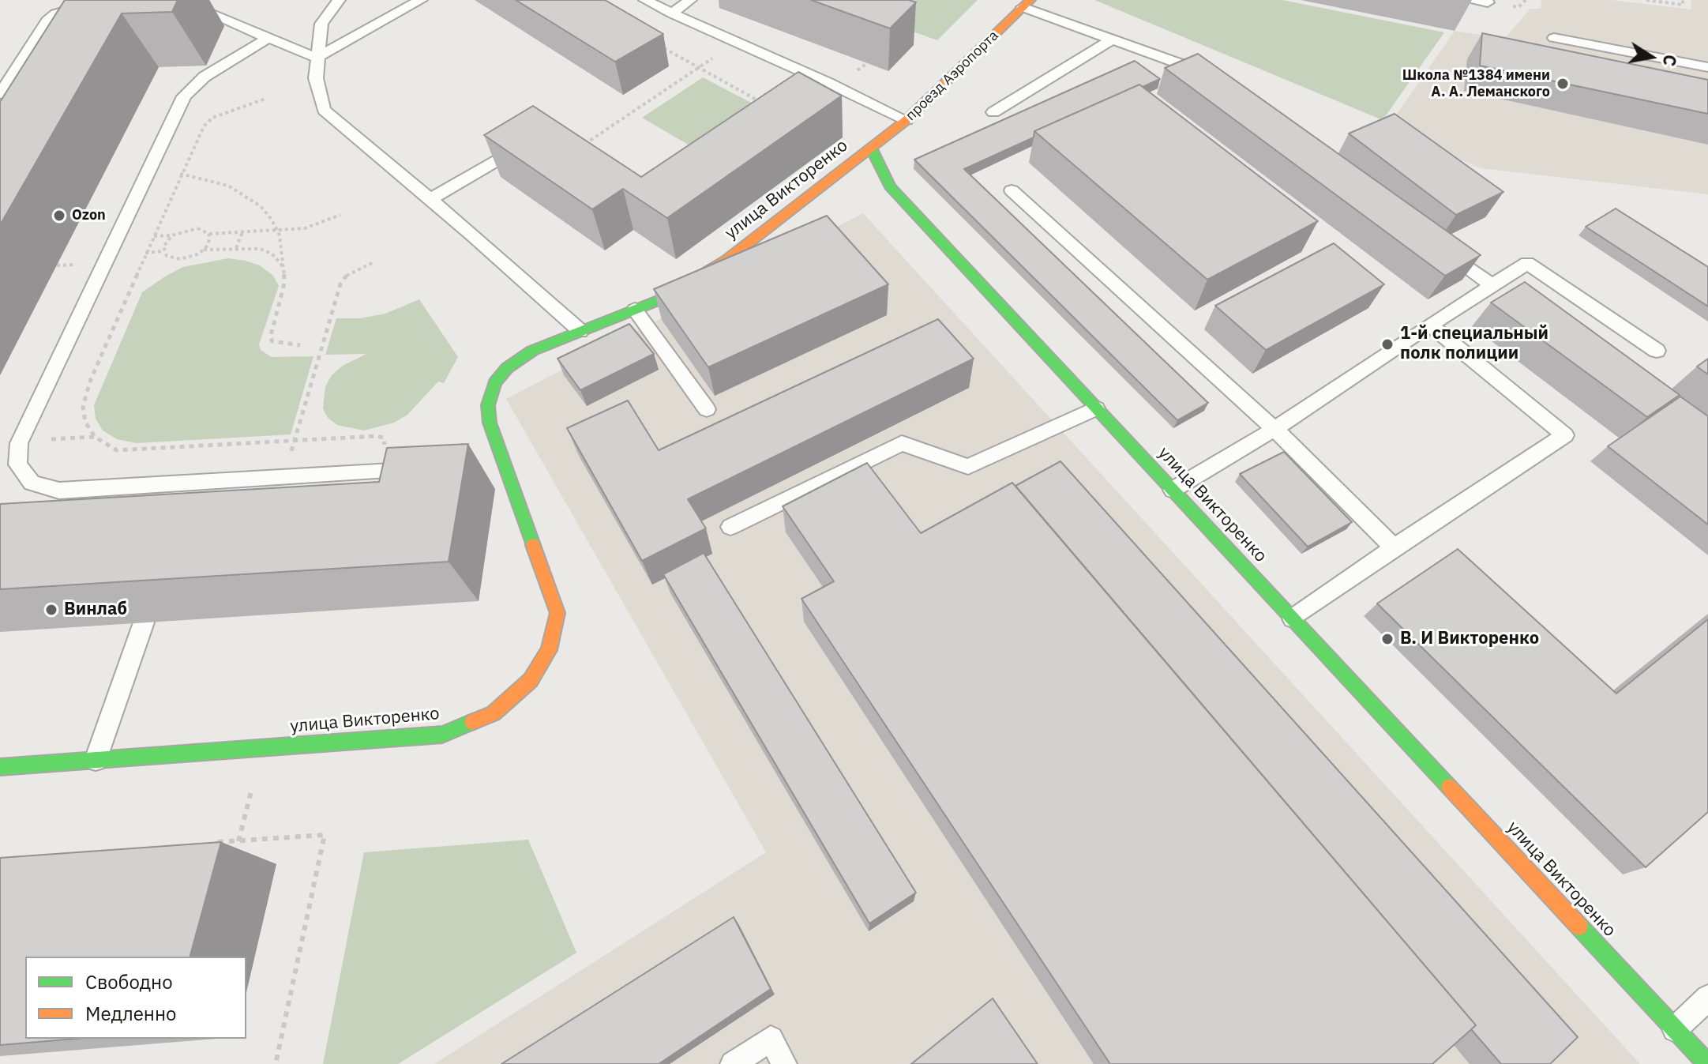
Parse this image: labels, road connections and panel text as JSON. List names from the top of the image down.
{
  "streets": {
    "street": ["проезд Аэропорта", "улица Викторенко"]
  },
  "crossings": [
    ["проезд Аэропорта", "улица Викторенко"]
  ],
  "places": [
    "Школа №1384 имени А. А. Леманского",
    "Ozon",
    "1-й специальный полк полиции",
    "Винлаб",
    "В. И Викторенко"
  ],
  "legend": ["Свободно", "Медленно"],
  "north": "right"
}
